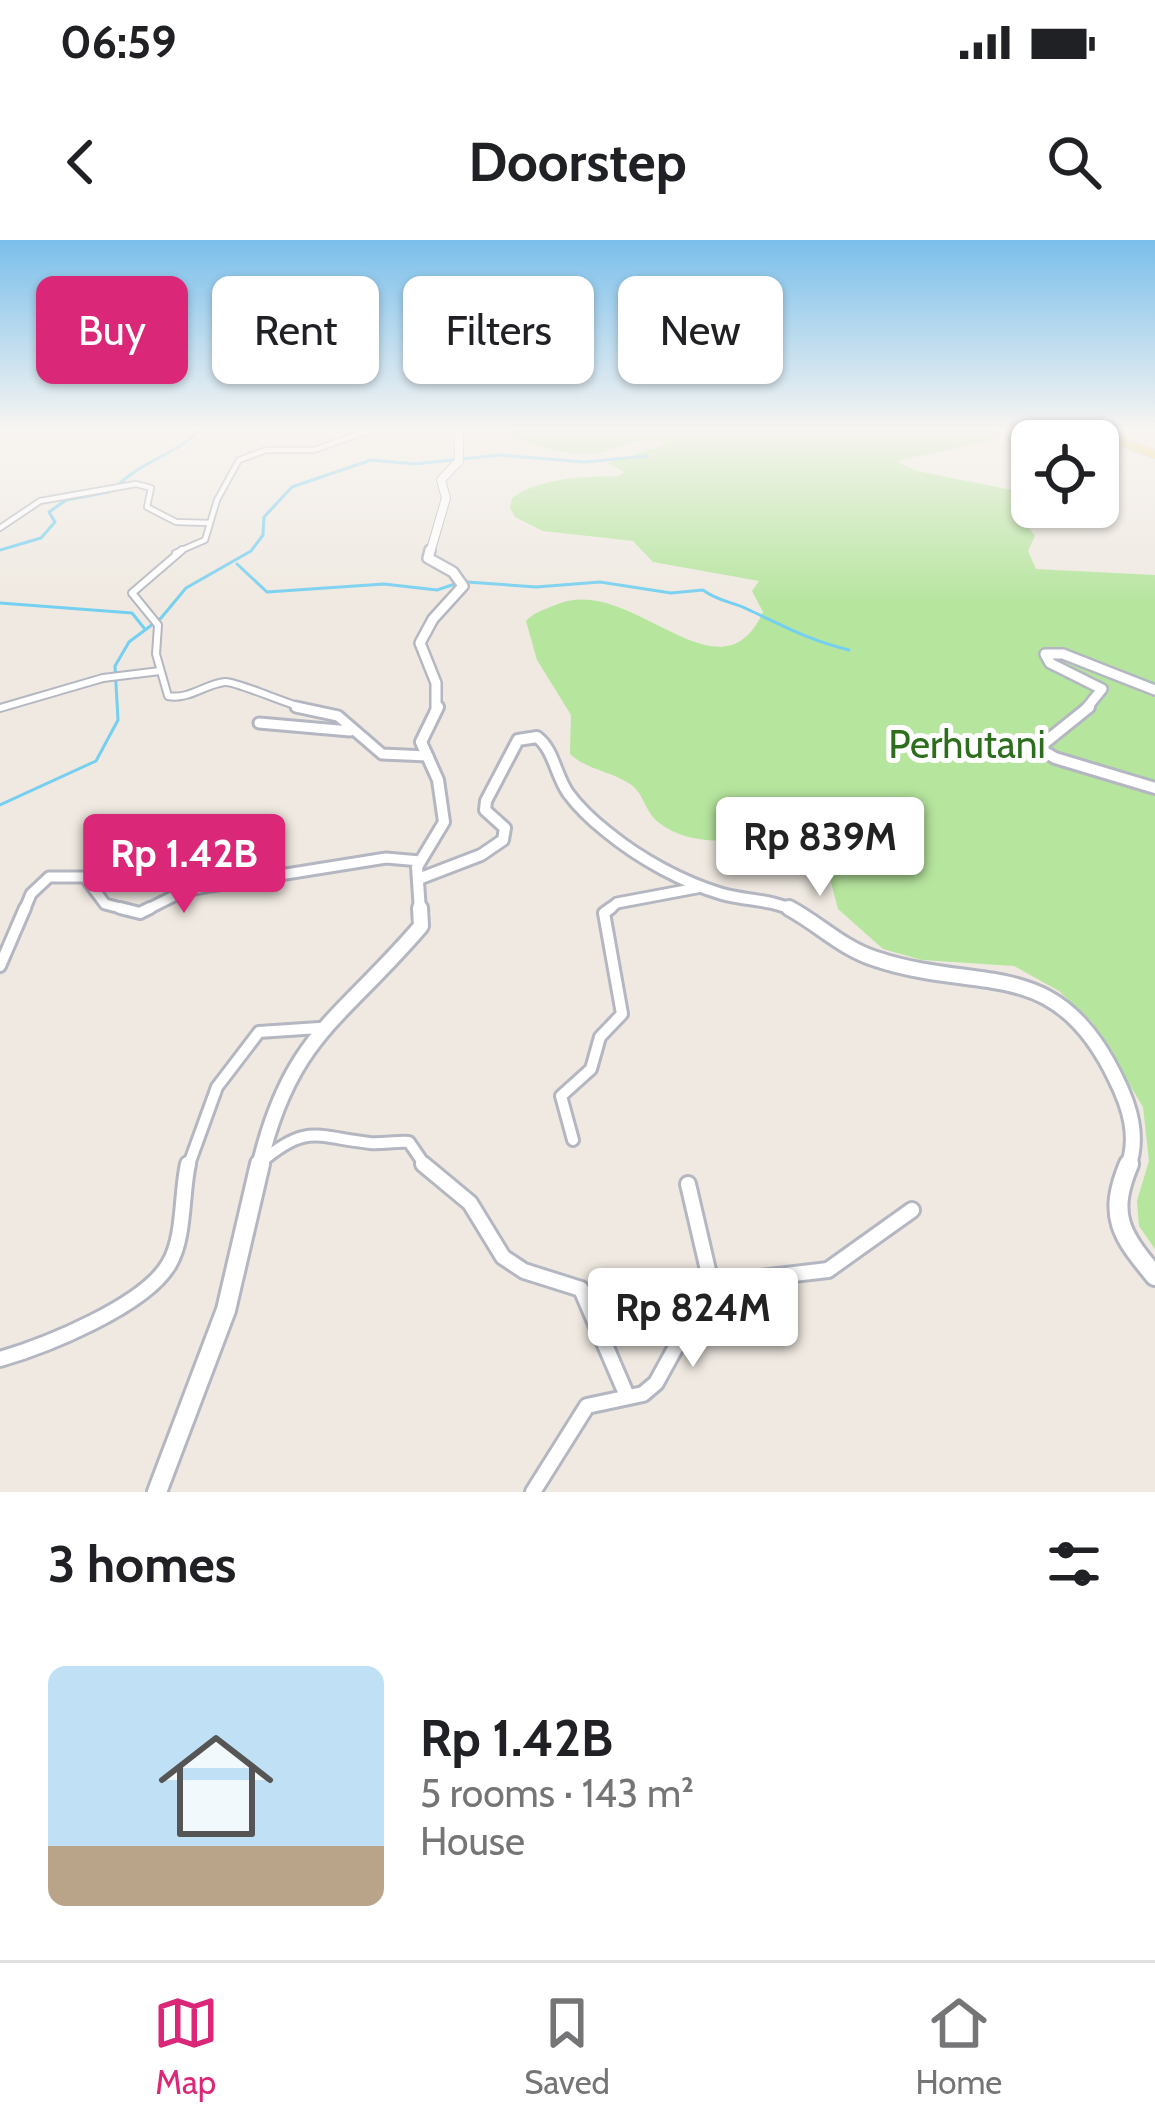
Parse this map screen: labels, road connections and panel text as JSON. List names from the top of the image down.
{
  "parks": ["Perhutani"],
  "page": {
    "status": "06:59",
    "header": "Doorstep",
    "chip": [
      "Buy",
      "Rent",
      "Filters",
      "New"
    ],
    "price": ["Rp 839M", "Rp 1.42B", "Rp 824M"],
    "heading": "3 homes",
    "list": [
      {
        "name": "Rp 1.42B",
        "note": "5 rooms · 143 m² · House"
      }
    ],
    "tabs": ["Map", "Saved", "Home"]
  }
}
